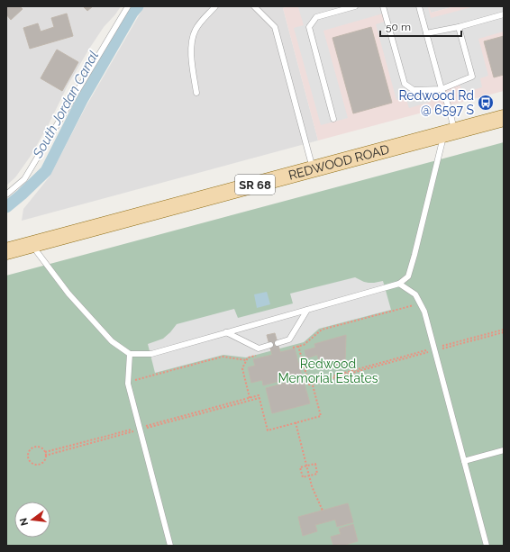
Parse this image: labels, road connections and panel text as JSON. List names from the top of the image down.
{
  "streets": {
    "main road": ["REDWOOD ROAD", "SR 68"]
  },
  "water": ["South Jordan Canal"],
  "parks": ["Redwood Memorial Estates"],
  "places": {
    "bus stop": ["Redwood Rd @ 6597 S"]
  },
  "scale_bar": "50 m",
  "north": "left"
}
